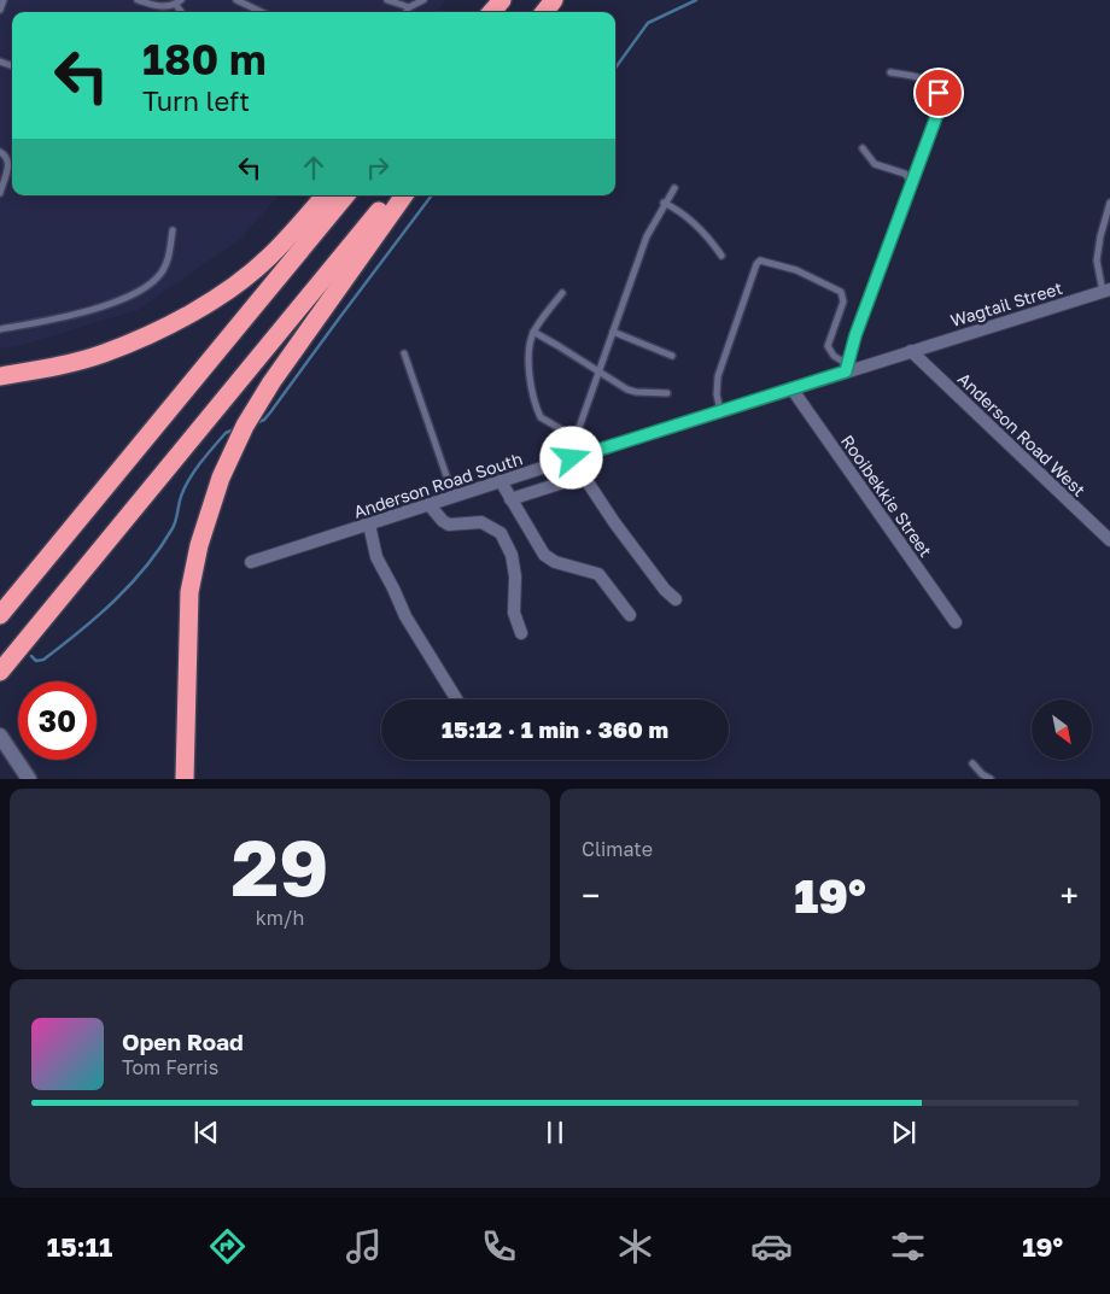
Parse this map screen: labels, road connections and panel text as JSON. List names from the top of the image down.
{
  "streets": {
    "street": [
      "Wagtail Street",
      "Anderson Road West",
      "Anderson Road South",
      "Rooibekkie Street"
    ]
  },
  "crossings": [
    ["Wagtail Street", "Anderson Road West"],
    ["Wagtail Street", "Anderson Road South"],
    ["Anderson Road West", "Anderson Road South"],
    ["Anderson Road South", "Rooibekkie Street"]
  ],
  "north": "bottom right",
  "page": {
    "turn": ["180 m", "Turn left"],
    "limit": "30",
    "trip": "15:12 · 1 min · 360 m",
    "tile": [
      ["29", "km/h"],
      "Climate"
    ],
    "heat": ["−", "19°", "+"],
    "song": ["Open Road", "Tom Ferris"],
    "tabs": ["15:11", "19°"]
  }
}
